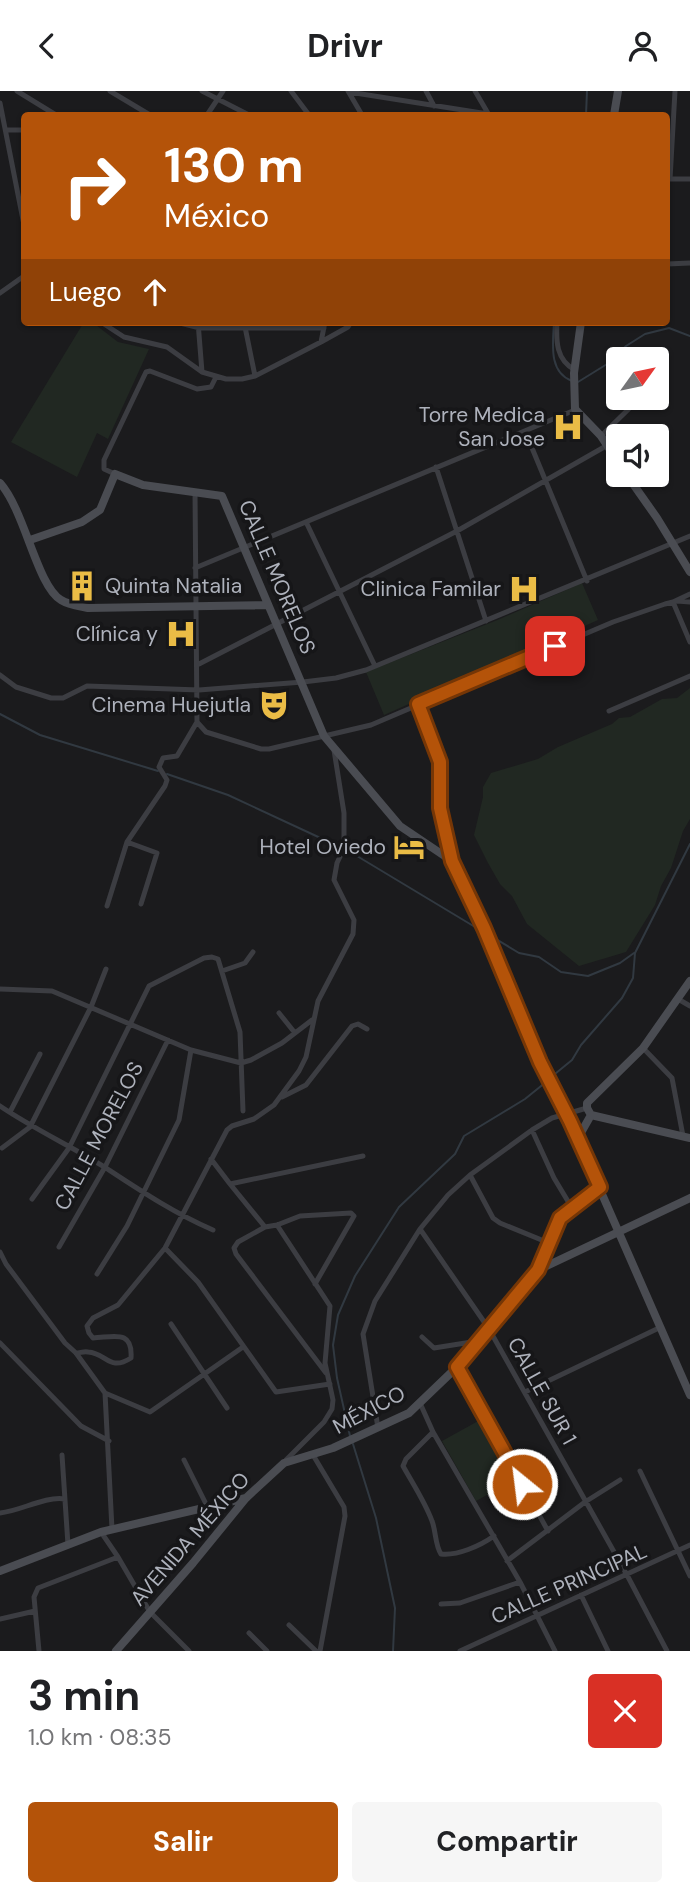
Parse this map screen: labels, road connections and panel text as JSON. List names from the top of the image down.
{
  "streets": {
    "main road": ["CALLE MORELOS", "MÉXICO", "AVENIDA MÉXICO"],
    "street": ["CALLE SUR 1", "CALLE PRINCIPAL"]
  },
  "crossings": [
    ["CALLE SUR 1", "MÉXICO"],
    ["CALLE SUR 1", "CALLE PRINCIPAL"],
    ["MÉXICO", "AVENIDA MÉXICO"]
  ],
  "places": {
    "hospital": ["Torre Medica San Jose", "Clinica Familar", "Clínica y"],
    "building": ["Quinta Natalia"],
    "theatre": ["Cinema Huejutla"],
    "hotel": ["Hotel Oviedo"]
  },
  "north": "top right",
  "page": {
    "header": "Drivr",
    "turn": ["130 m", "México"],
    "then": "Luego",
    "heading": ["3 min", "1.0 km · 08:35"],
    "buttons": ["Salir", "Compartir"]
  }
}
